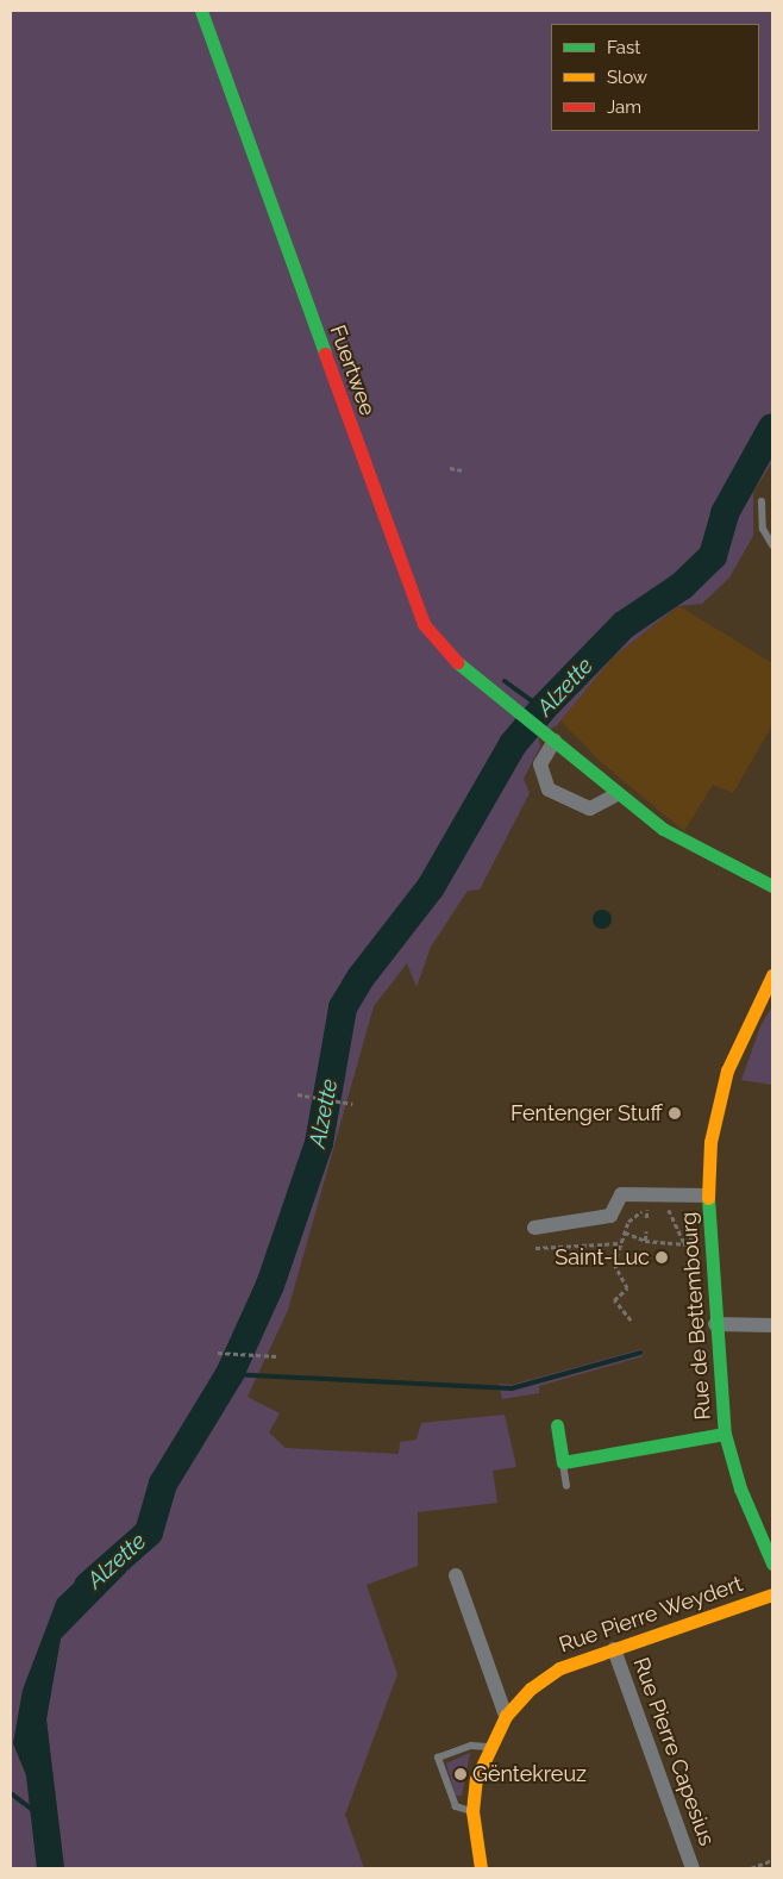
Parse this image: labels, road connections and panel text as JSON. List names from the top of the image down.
{
  "streets": {
    "street": [
      "Fuertwee",
      "Rue de Bettembourg",
      "Rue Pierre Weydert",
      "Rue Pierre Capesius"
    ]
  },
  "crossings": [
    ["Rue Pierre Weydert", "Rue Pierre Capesius"]
  ],
  "water": ["Alzette"],
  "places": ["Fentenger Stuff", "Saint-Luc", "Gëntekreuz"],
  "legend": ["Fast", "Slow", "Jam"]
}
